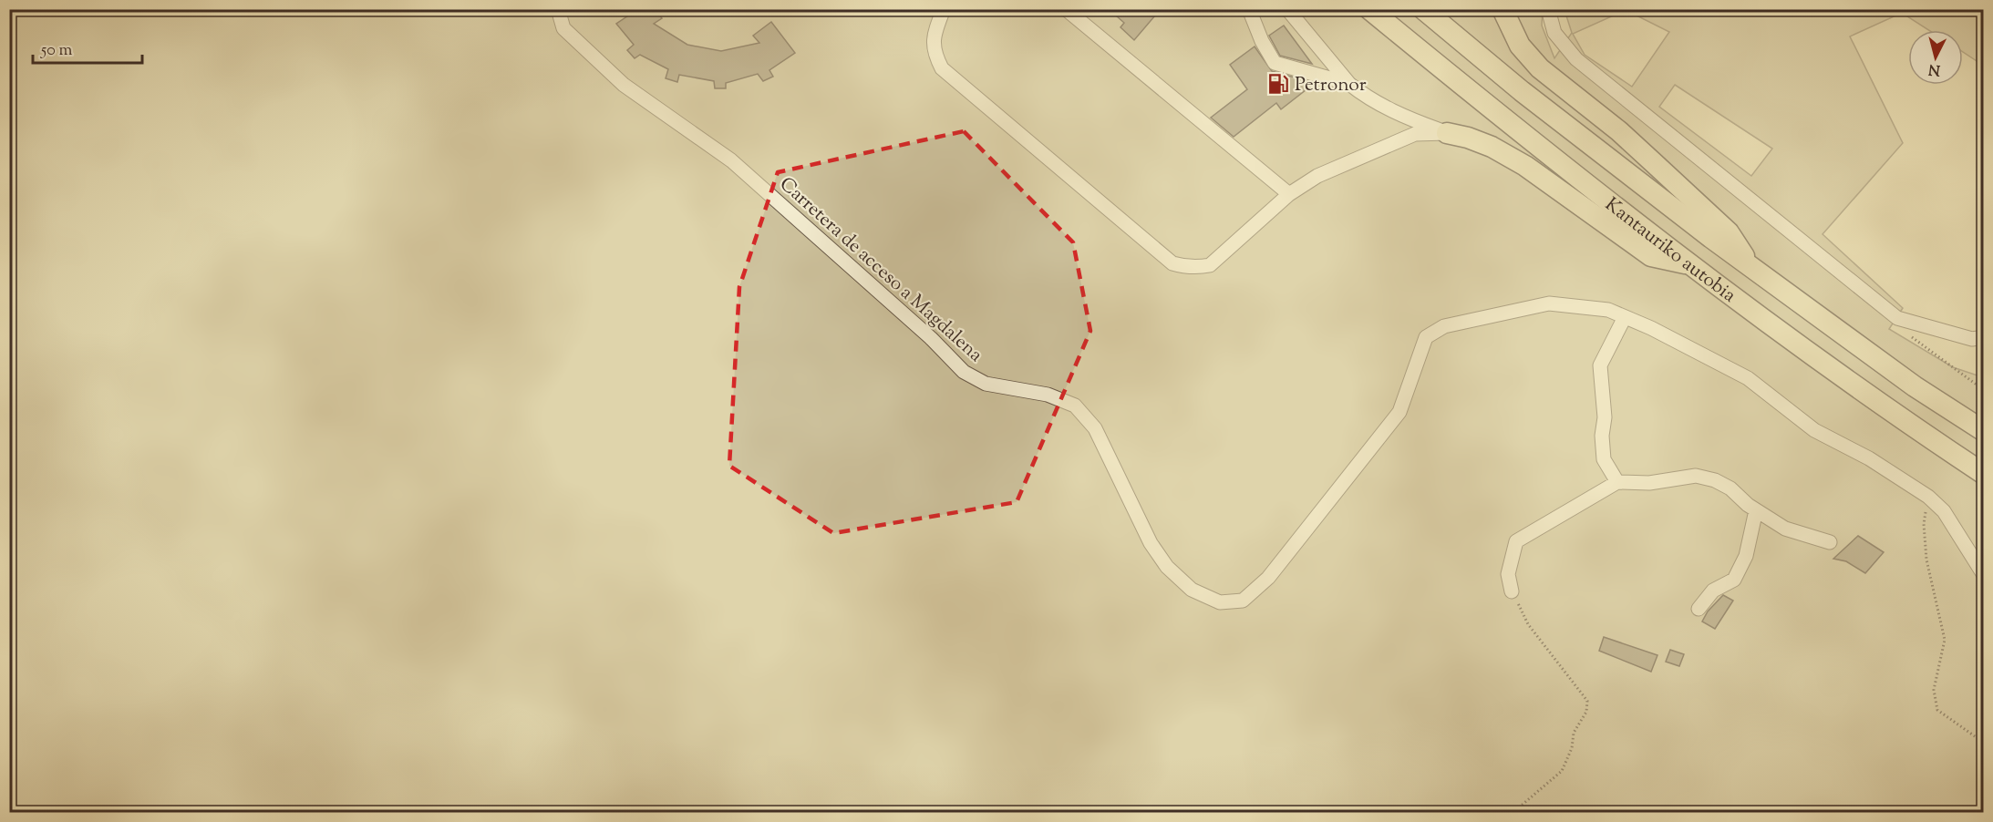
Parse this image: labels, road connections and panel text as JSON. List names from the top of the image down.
{
  "streets": {
    "highway": ["Kantauriko autobia"],
    "street": ["Carretera de acceso a Magdalena"]
  },
  "places": {
    "fuel station": ["Petronor"]
  },
  "scale_bar": "50 m",
  "north": "bottom"
}
